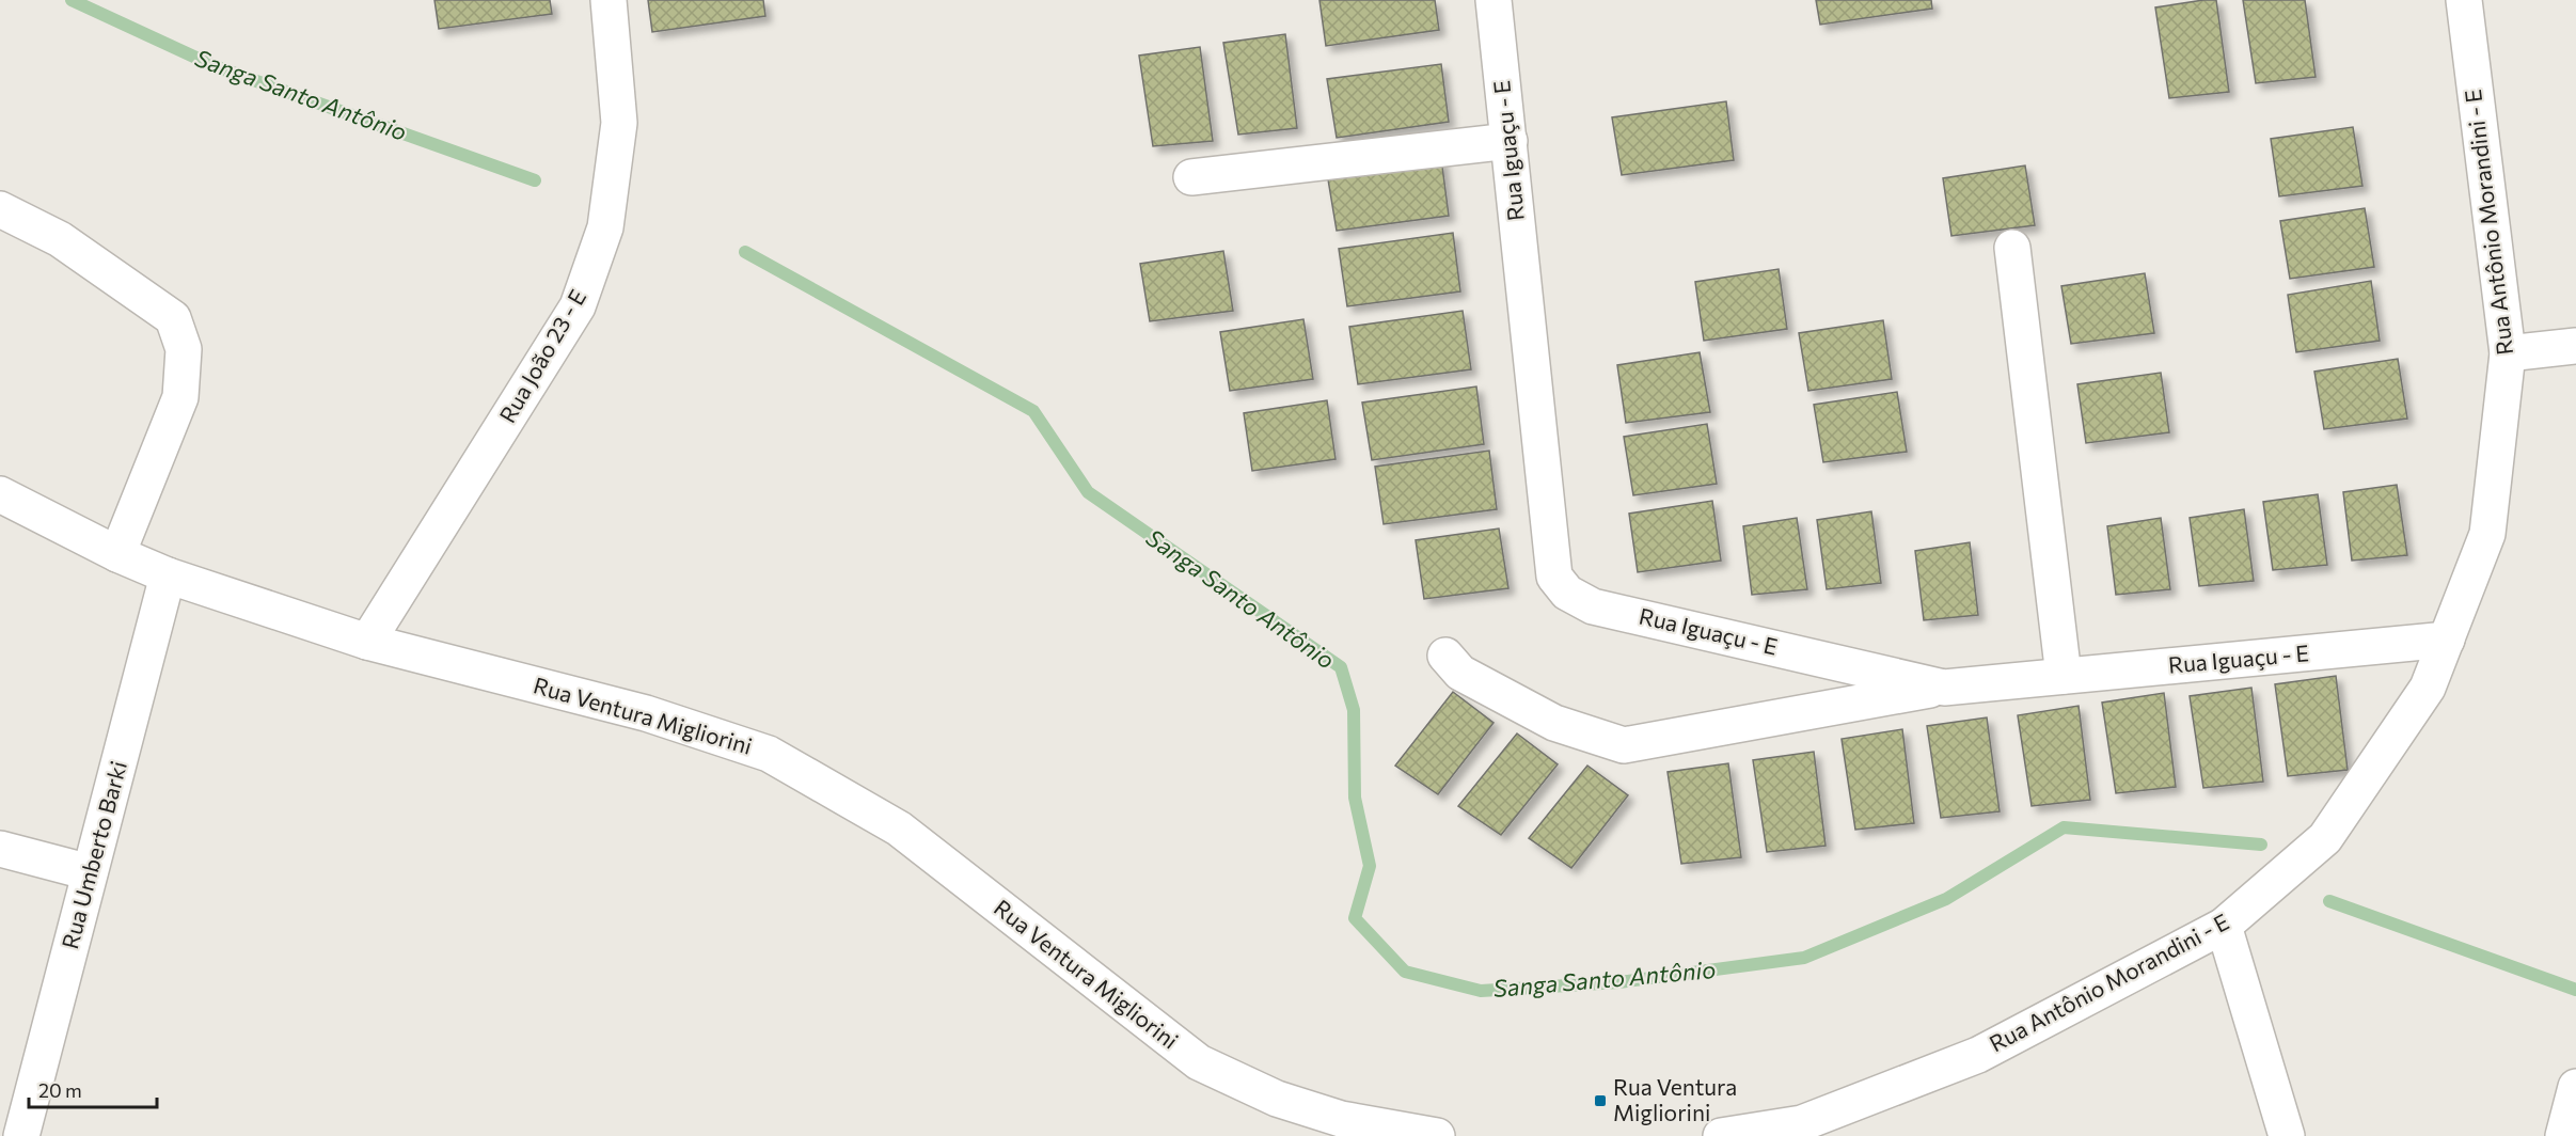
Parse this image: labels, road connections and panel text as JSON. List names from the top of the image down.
{
  "streets": {
    "street": [
      "Rua Iguaçu - E",
      "Rua Antônio Morandini - E",
      "Rua João 23 - E",
      "Rua Ventura Migliorini",
      "Rua Umberto Barki"
    ]
  },
  "crossings": [
    ["Rua Iguaçu - E", "Rua Antônio Morandini - E"],
    ["Rua João 23 - E", "Rua Ventura Migliorini"],
    ["Rua Ventura Migliorini", "Rua Umberto Barki"]
  ],
  "water": ["Sanga Santo Antônio"],
  "places": {
    "transit": ["Rua Ventura Migliorini"]
  },
  "scale_bar": "20 m"
}
